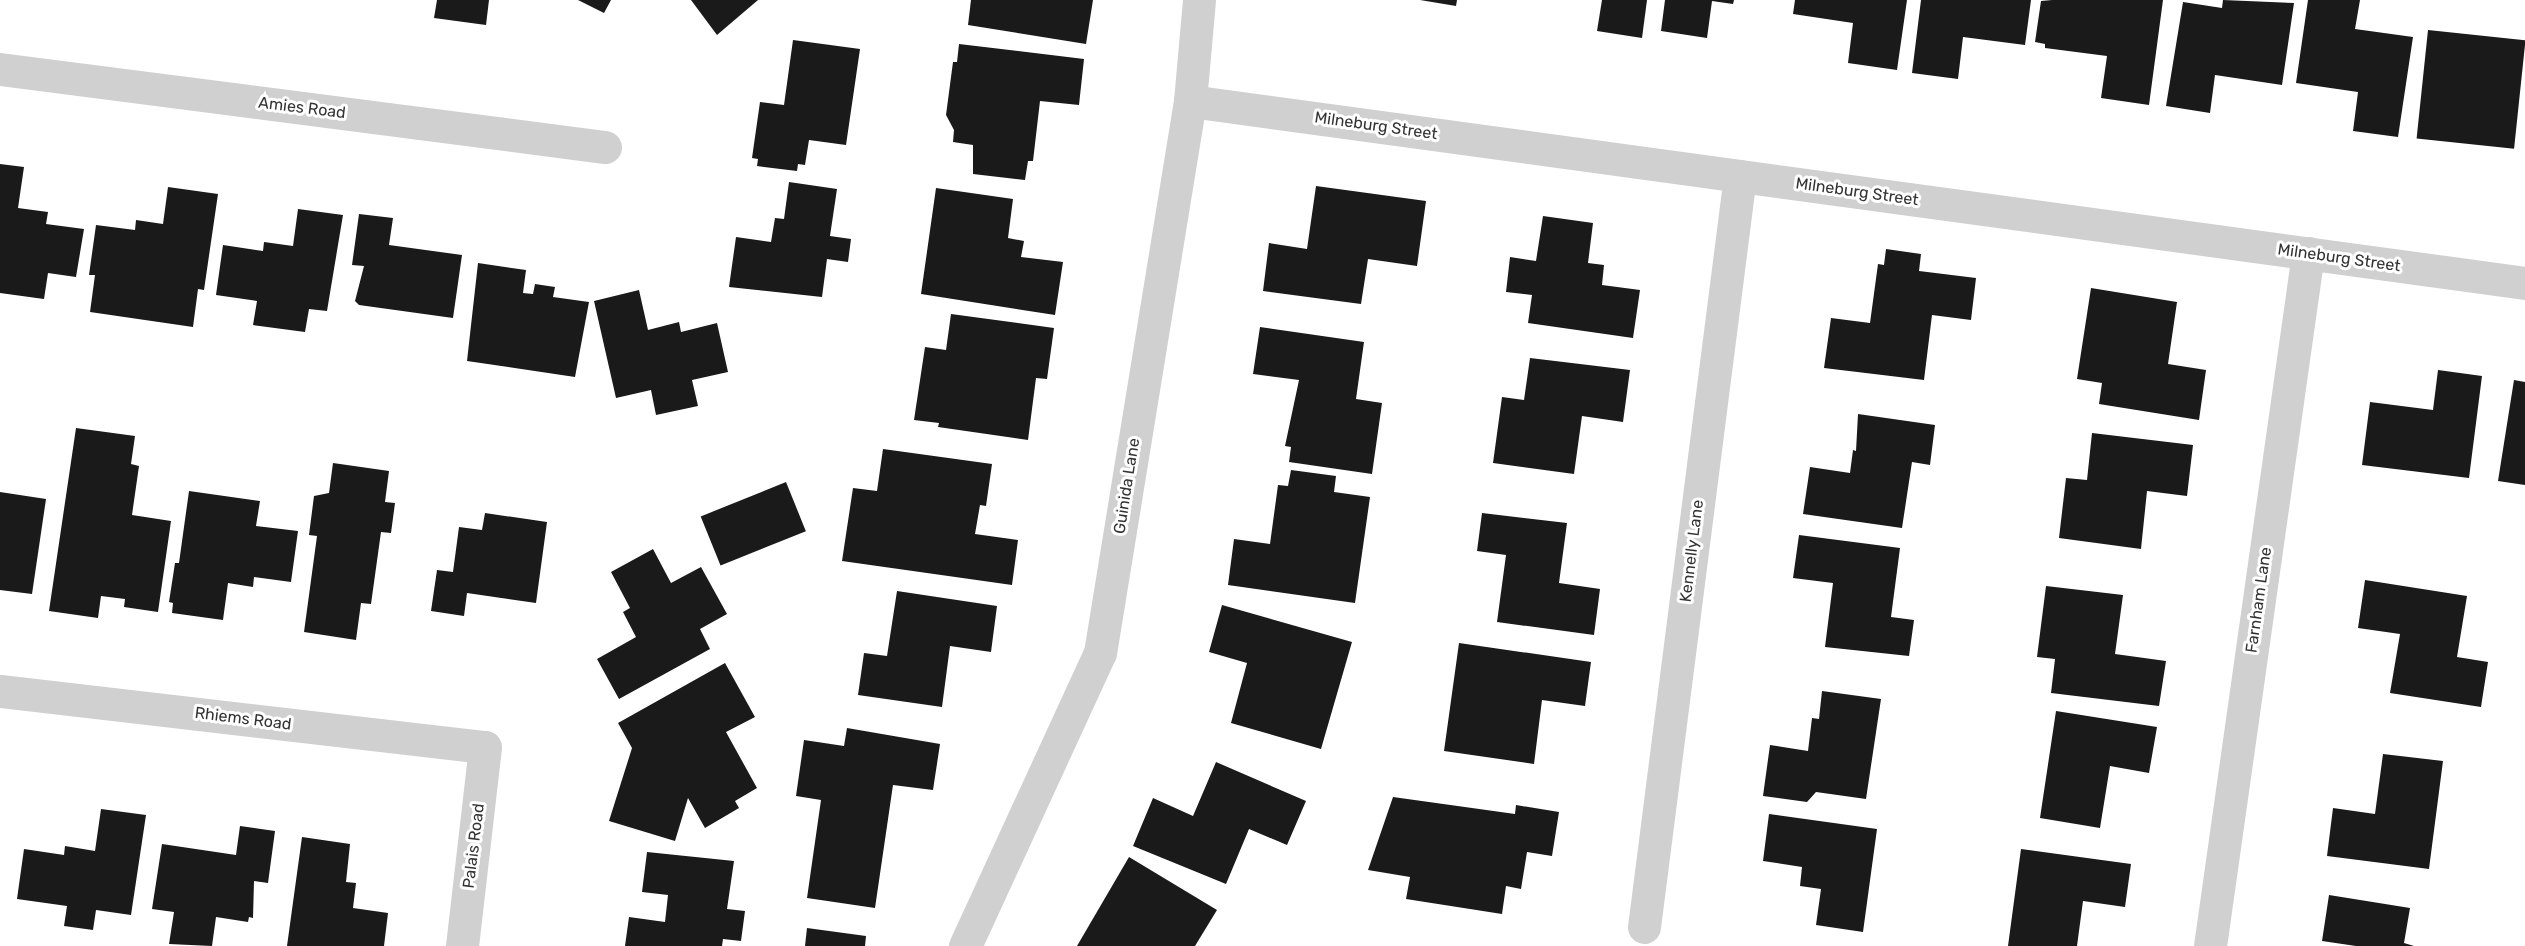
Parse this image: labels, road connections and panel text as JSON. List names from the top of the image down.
{
  "streets": {
    "street": [
      "Amies Road",
      "Milneburg Street",
      "Guinida Lane",
      "Kennelly Lane",
      "Farnham Lane",
      "Rhiems Road",
      "Palais Road"
    ]
  },
  "crossings": [
    ["Milneburg Street", "Guinida Lane"],
    ["Milneburg Street", "Kennelly Lane"],
    ["Milneburg Street", "Farnham Lane"],
    ["Rhiems Road", "Palais Road"]
  ]
}
